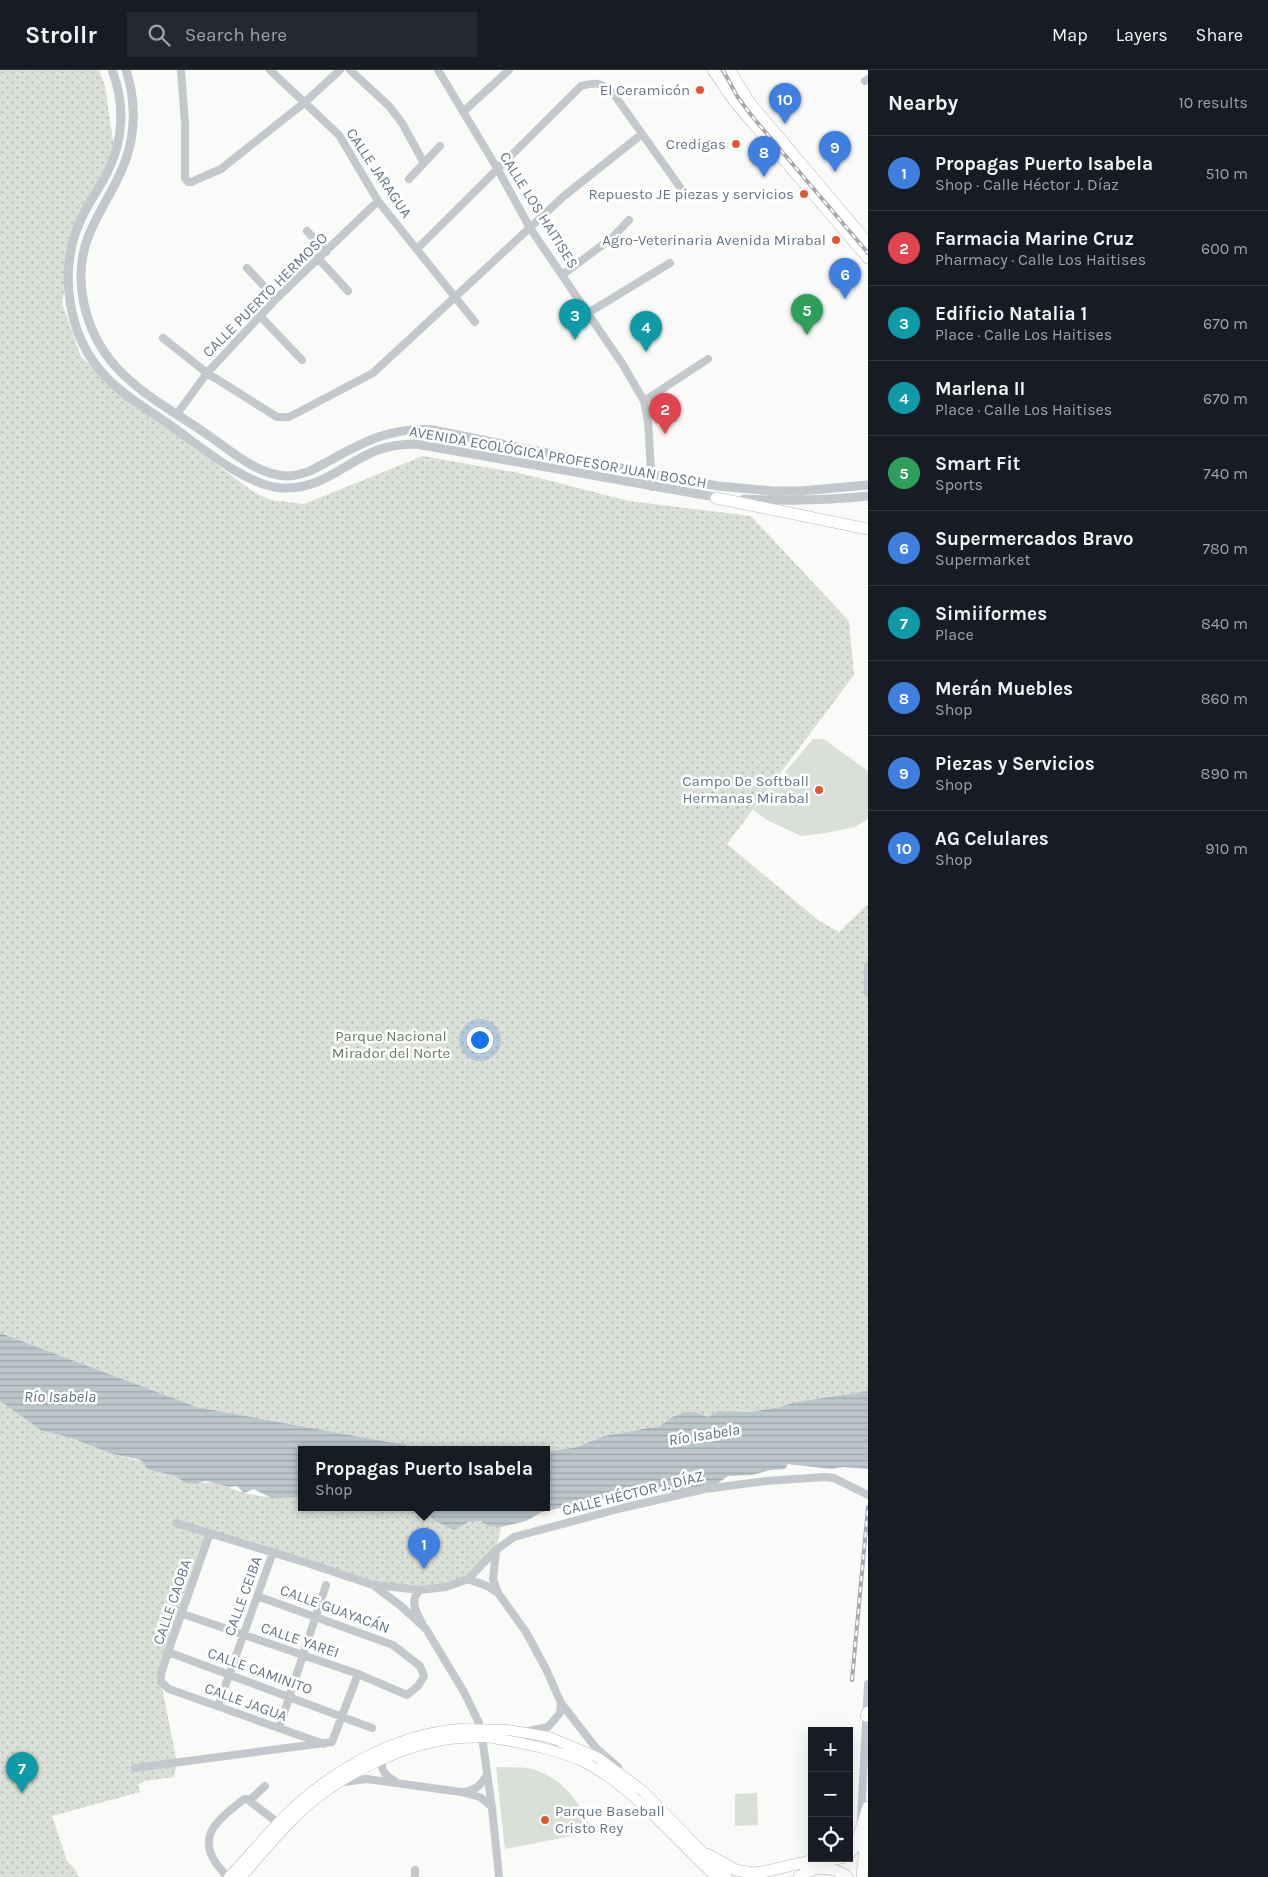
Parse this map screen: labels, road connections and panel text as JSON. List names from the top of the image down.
{
  "streets": {
    "street": [
      "CALLE JARAGUA",
      "CALLE LOS HAITISES",
      "CALLE PUERTO HERMOSO",
      "AVENIDA ECOLÓGICA PROFESOR JUAN BOSCH",
      "CALLE HÉCTOR J. DÍAZ",
      "CALLE CEIBA",
      "CALLE CAOBA",
      "CALLE GUAYACÁN",
      "CALLE YAREI",
      "CALLE CAMINITO",
      "CALLE JAGUA"
    ]
  },
  "crossings": [
    ["CALLE JARAGUA", "CALLE PUERTO HERMOSO"],
    ["CALLE LOS HAITISES", "AVENIDA ECOLÓGICA PROFESOR JUAN BOSCH"],
    ["CALLE PUERTO HERMOSO", "AVENIDA ECOLÓGICA PROFESOR JUAN BOSCH"],
    ["CALLE CEIBA", "CALLE GUAYACÁN"],
    ["CALLE CEIBA", "CALLE YAREI"],
    ["CALLE CEIBA", "CALLE CAMINITO"],
    ["CALLE CEIBA", "CALLE JAGUA"],
    ["CALLE CAOBA", "CALLE YAREI"],
    ["CALLE CAOBA", "CALLE CAMINITO"],
    ["CALLE CAOBA", "CALLE JAGUA"],
    ["CALLE GUAYACÁN", "CALLE YAREI"]
  ],
  "water": ["Río Isabela"],
  "parks": ["Parque Nacional Mirador del Norte"],
  "places": [
    "El Ceramicón",
    "Credigas",
    "Repuesto JE piezas y servicios",
    "Agro-Veterinaria Avenida Mirabal",
    "Campo De Softball Hermanas Mirabal",
    "Parque Baseball Cristo Rey"
  ],
  "page": {
    "header": "Strollr",
    "search": "Search here",
    "nav": ["Map", "Layers", "Share"],
    "heading": ["Nearby", "10 results"],
    "pins": [
      "10",
      "9",
      "8",
      "6",
      "5",
      "3",
      "4",
      "2",
      "1",
      "7"
    ],
    "list": [
      {
        "mark": "1",
        "name": "Propagas Puerto Isabela",
        "note": "Shop · Calle Héctor J. Díaz",
        "value": "510 m"
      },
      {
        "mark": "2",
        "name": "Farmacia Marine Cruz",
        "note": "Pharmacy · Calle Los Haitises",
        "value": "600 m"
      },
      {
        "mark": "3",
        "name": "Edificio Natalia 1",
        "note": "Place · Calle Los Haitises",
        "value": "670 m"
      },
      {
        "mark": "4",
        "name": "Marlena II",
        "note": "Place · Calle Los Haitises",
        "value": "670 m"
      },
      {
        "mark": "5",
        "name": "Smart Fit",
        "note": "Sports",
        "value": "740 m"
      },
      {
        "mark": "6",
        "name": "Supermercados Bravo",
        "note": "Supermarket",
        "value": "780 m"
      },
      {
        "mark": "7",
        "name": "Simiiformes",
        "note": "Place",
        "value": "840 m"
      },
      {
        "mark": "8",
        "name": "Merán Muebles",
        "note": "Shop",
        "value": "860 m"
      },
      {
        "mark": "9",
        "name": "Piezas y Servicios",
        "note": "Shop",
        "value": "890 m"
      },
      {
        "mark": "10",
        "name": "AG Celulares",
        "note": "Shop",
        "value": "910 m"
      }
    ],
    "popup": ["Propagas Puerto Isabela", "Shop"],
    "map_buttons": ["+", "−"]
  }
}
